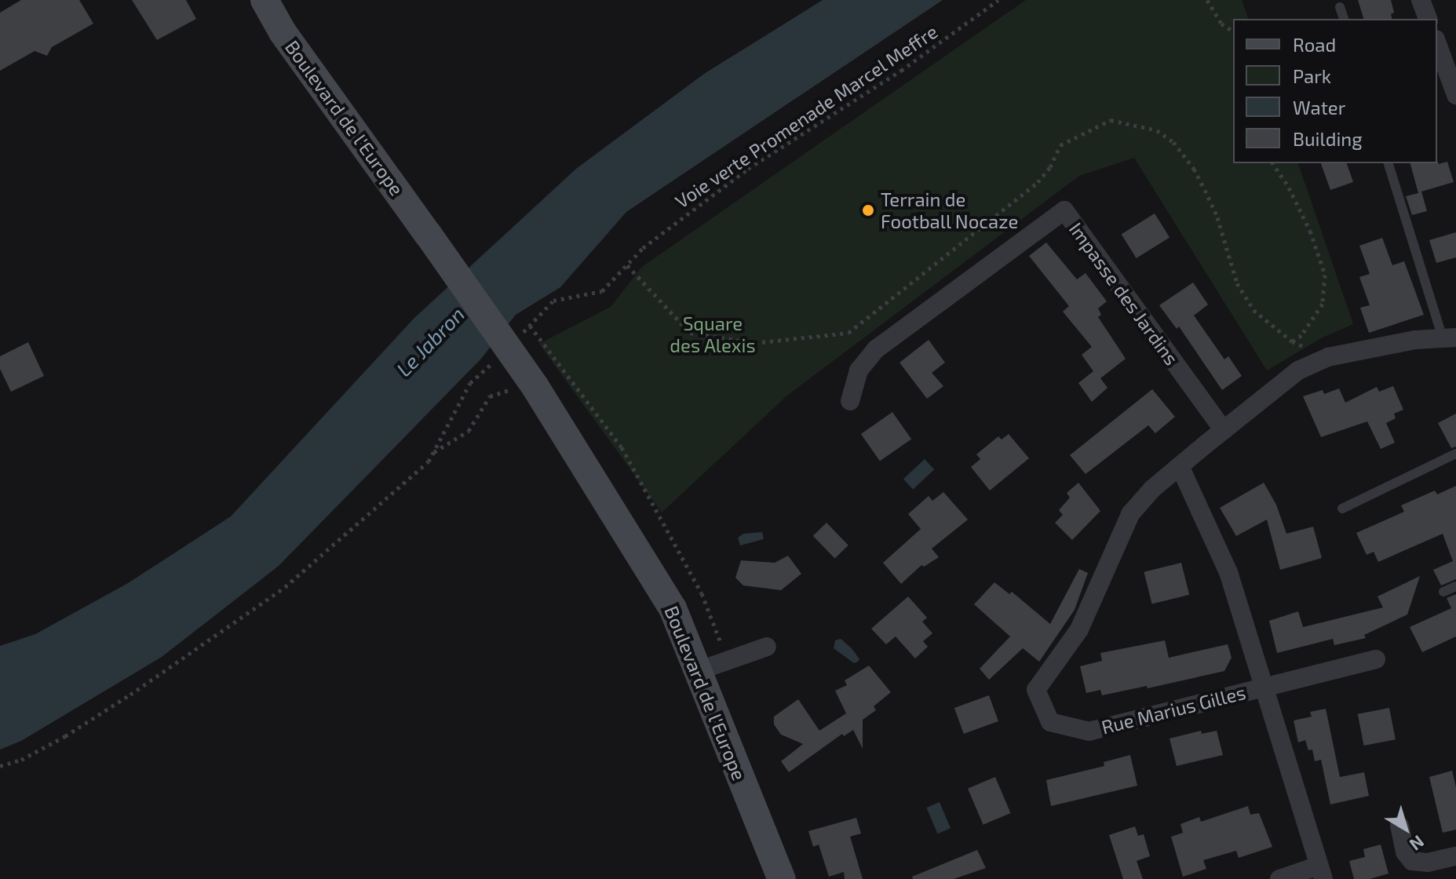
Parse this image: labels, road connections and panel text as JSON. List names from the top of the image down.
{
  "streets": {
    "main road": ["Boulevard de l'Europe"],
    "street": ["Impasse des Jardins", "Rue Marius Gilles"],
    "path": ["Voie verte Promenade Marcel Meffre"]
  },
  "water": ["Le Jabron"],
  "parks": ["Square des Alexis"],
  "places": ["Terrain de Football Nocaze"],
  "legend": [
    "Road",
    "Park",
    "Water",
    "Building"
  ],
  "north": "bottom right"
}
